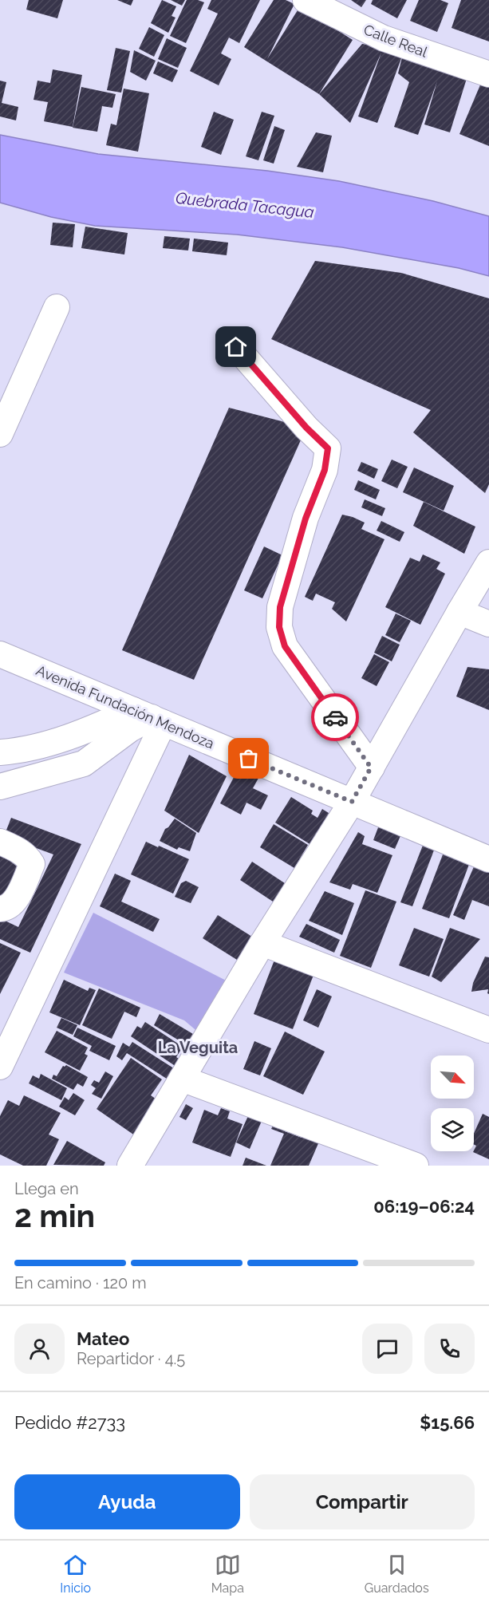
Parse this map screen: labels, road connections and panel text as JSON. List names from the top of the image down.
{
  "streets": {
    "street": ["Calle Real", "Avenida Fundación Mendoza"]
  },
  "districts": ["La Veguita"],
  "water": ["Quebrada Tacagua"],
  "north": "bottom right",
  "page": {
    "heading": ["2 min", "Llega en", "06:19–06:24"],
    "panel": [
      "Mateo",
      "Repartidor · 4.5",
      "Pedido #2733",
      "$15.66"
    ],
    "bar": "En camino · 120 m",
    "buttons": ["Ayuda", "Compartir"],
    "tabs": ["Inicio", "Mapa", "Guardados"]
  }
}
